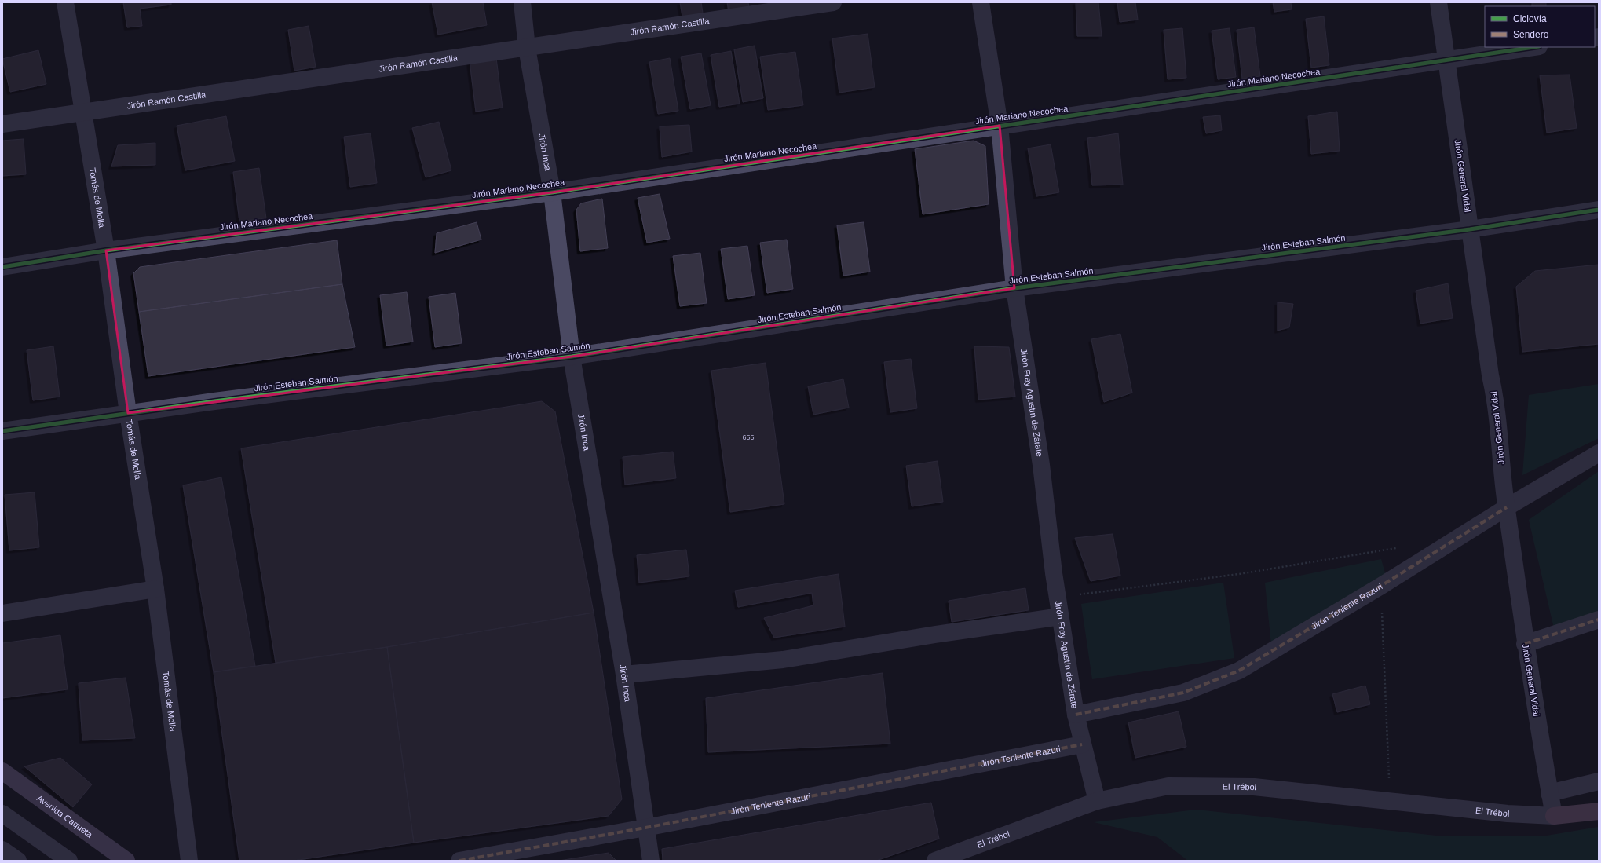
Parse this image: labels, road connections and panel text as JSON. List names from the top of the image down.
{
  "streets": {
    "main road": ["Avenida Caquetá"],
    "street": [
      "Jirón Ramón Castilla",
      "Jirón Mariano Necochea",
      "Jirón Inca",
      "Jirón General Vidal",
      "Tomás de Molla",
      "Jirón Esteban Salmón",
      "Jirón Fray Agustín de Zárate",
      "Jirón Teniente Razuri",
      "El Trébol"
    ]
  },
  "crossings": [
    ["Jirón Ramón Castilla", "Jirón Inca"],
    ["Jirón Ramón Castilla", "Tomás de Molla"],
    ["Jirón Mariano Necochea", "Jirón Inca"],
    ["Jirón Mariano Necochea", "Jirón General Vidal"],
    ["Jirón Mariano Necochea", "Tomás de Molla"],
    ["Jirón Mariano Necochea", "Jirón Fray Agustín de Zárate"],
    ["Jirón Inca", "Jirón Esteban Salmón"],
    ["Jirón Inca", "Jirón Teniente Razuri"],
    ["Jirón General Vidal", "Jirón Esteban Salmón"],
    ["Jirón General Vidal", "Jirón Teniente Razuri"],
    ["Jirón General Vidal", "El Trébol"],
    ["Tomás de Molla", "Jirón Esteban Salmón"],
    ["Jirón Esteban Salmón", "Jirón Fray Agustín de Zárate"],
    ["Jirón Fray Agustín de Zárate", "Jirón Teniente Razuri"],
    ["Jirón Fray Agustín de Zárate", "El Trébol"]
  ],
  "house_numbers": ["655"],
  "legend": ["Ciclovía", "Sendero"]
}
